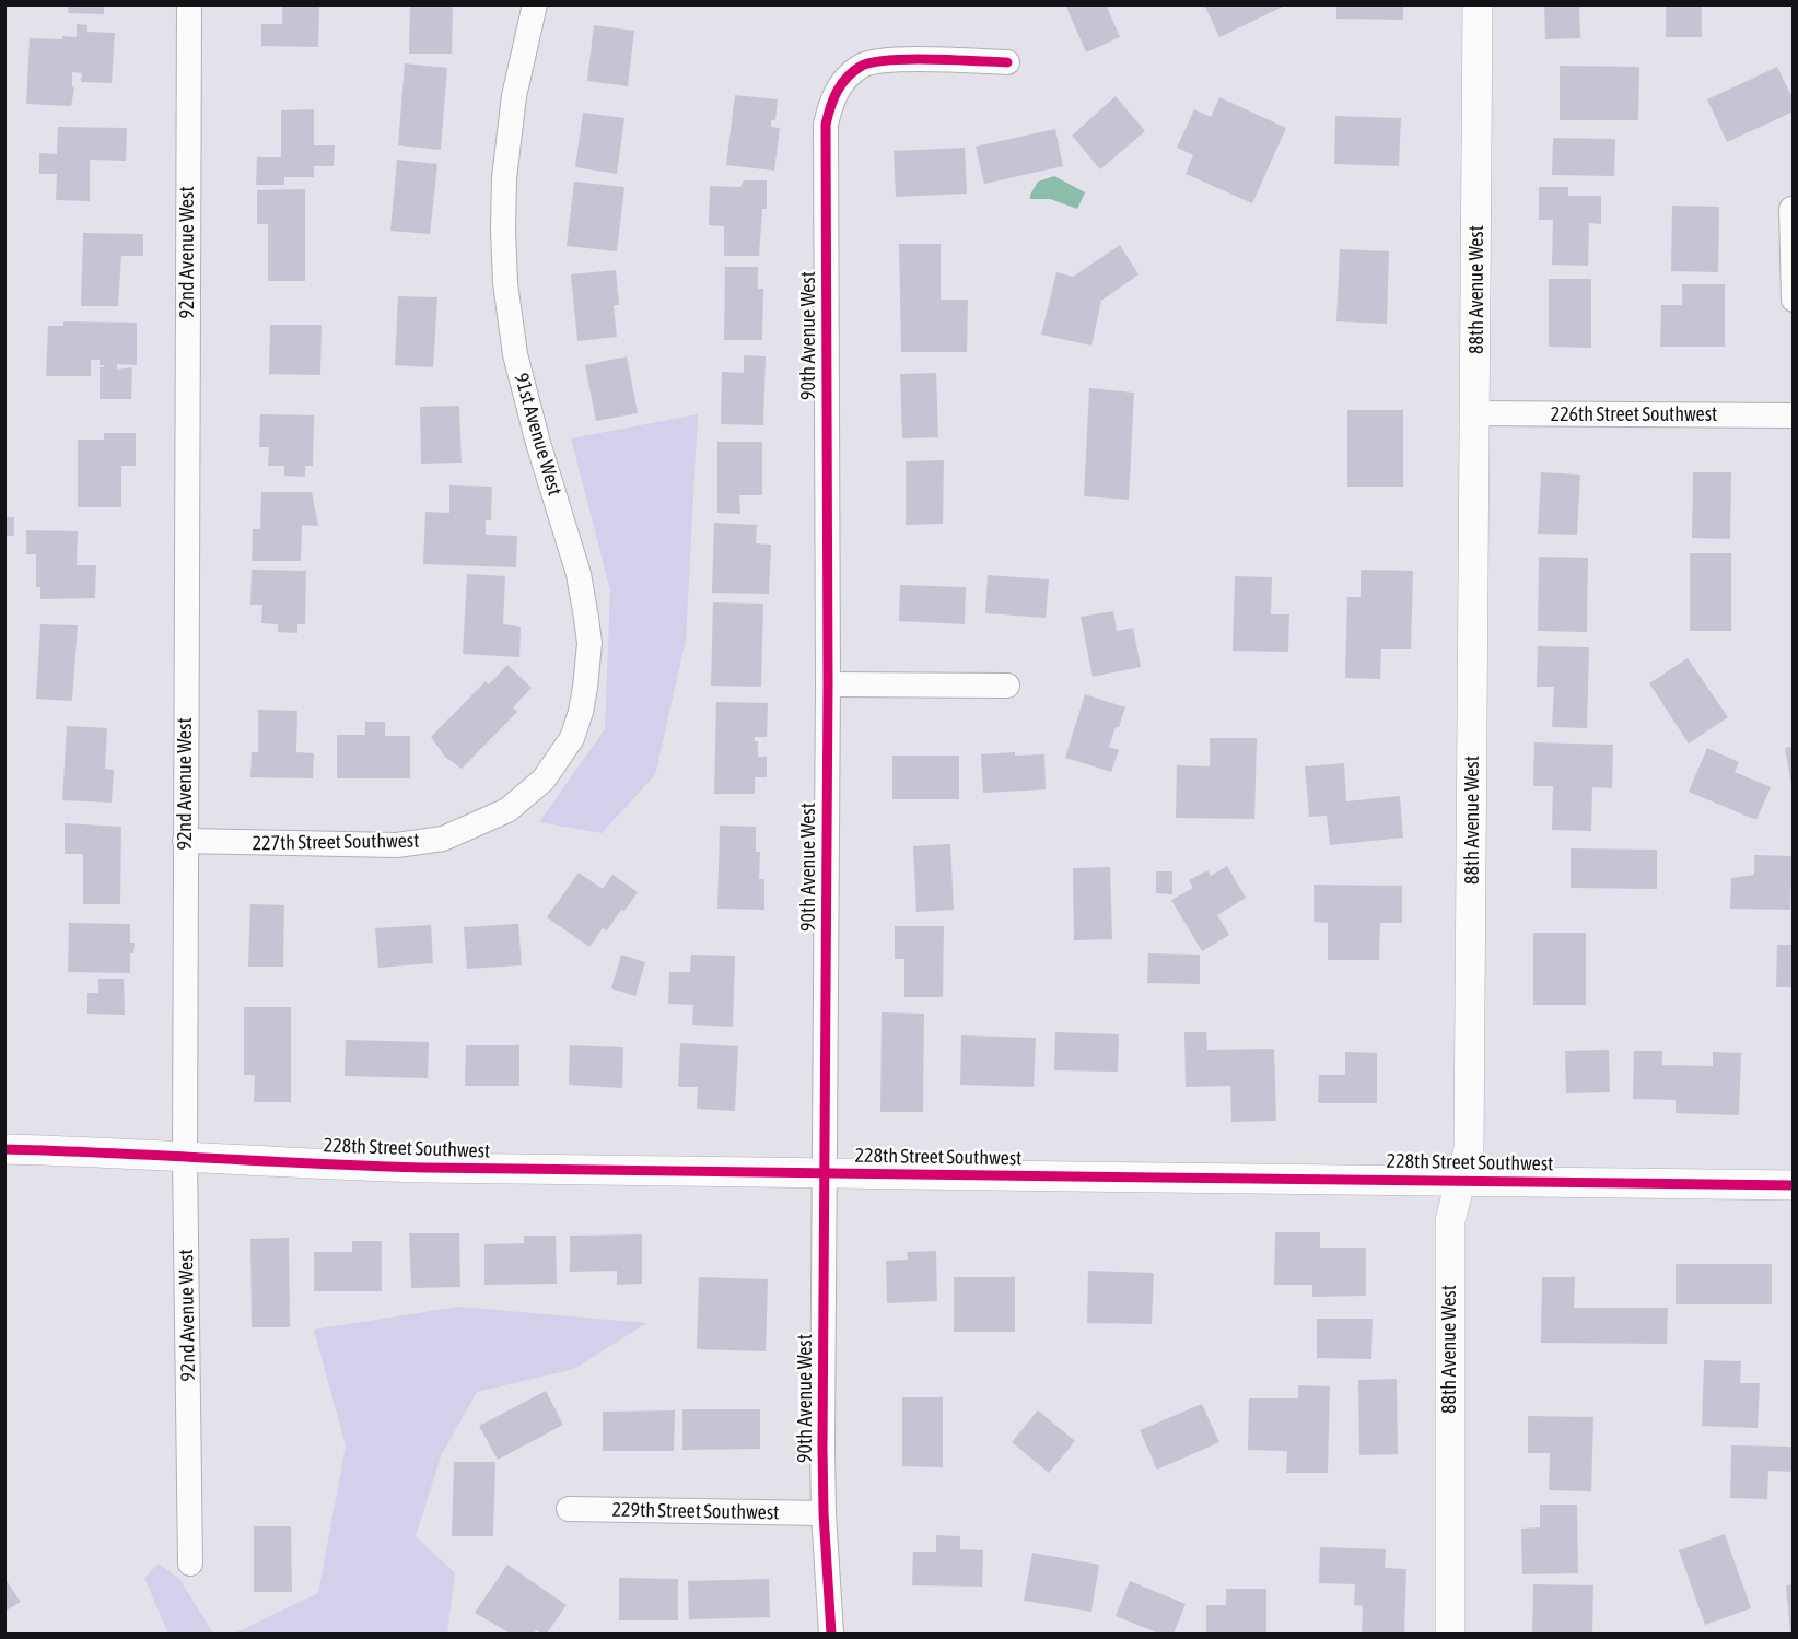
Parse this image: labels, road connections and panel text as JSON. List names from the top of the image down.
{
  "streets": {
    "street": [
      "92nd Avenue West",
      "88th Avenue West",
      "90th Avenue West",
      "226th Street Southwest",
      "91st Avenue West",
      "227th Street Southwest",
      "228th Street Southwest",
      "229th Street Southwest"
    ]
  },
  "crossings": [
    ["92nd Avenue West", "227th Street Southwest"],
    ["92nd Avenue West", "228th Street Southwest"],
    ["88th Avenue West", "226th Street Southwest"],
    ["88th Avenue West", "228th Street Southwest"],
    ["90th Avenue West", "228th Street Southwest"],
    ["90th Avenue West", "229th Street Southwest"],
    ["91st Avenue West", "227th Street Southwest"]
  ]
}
